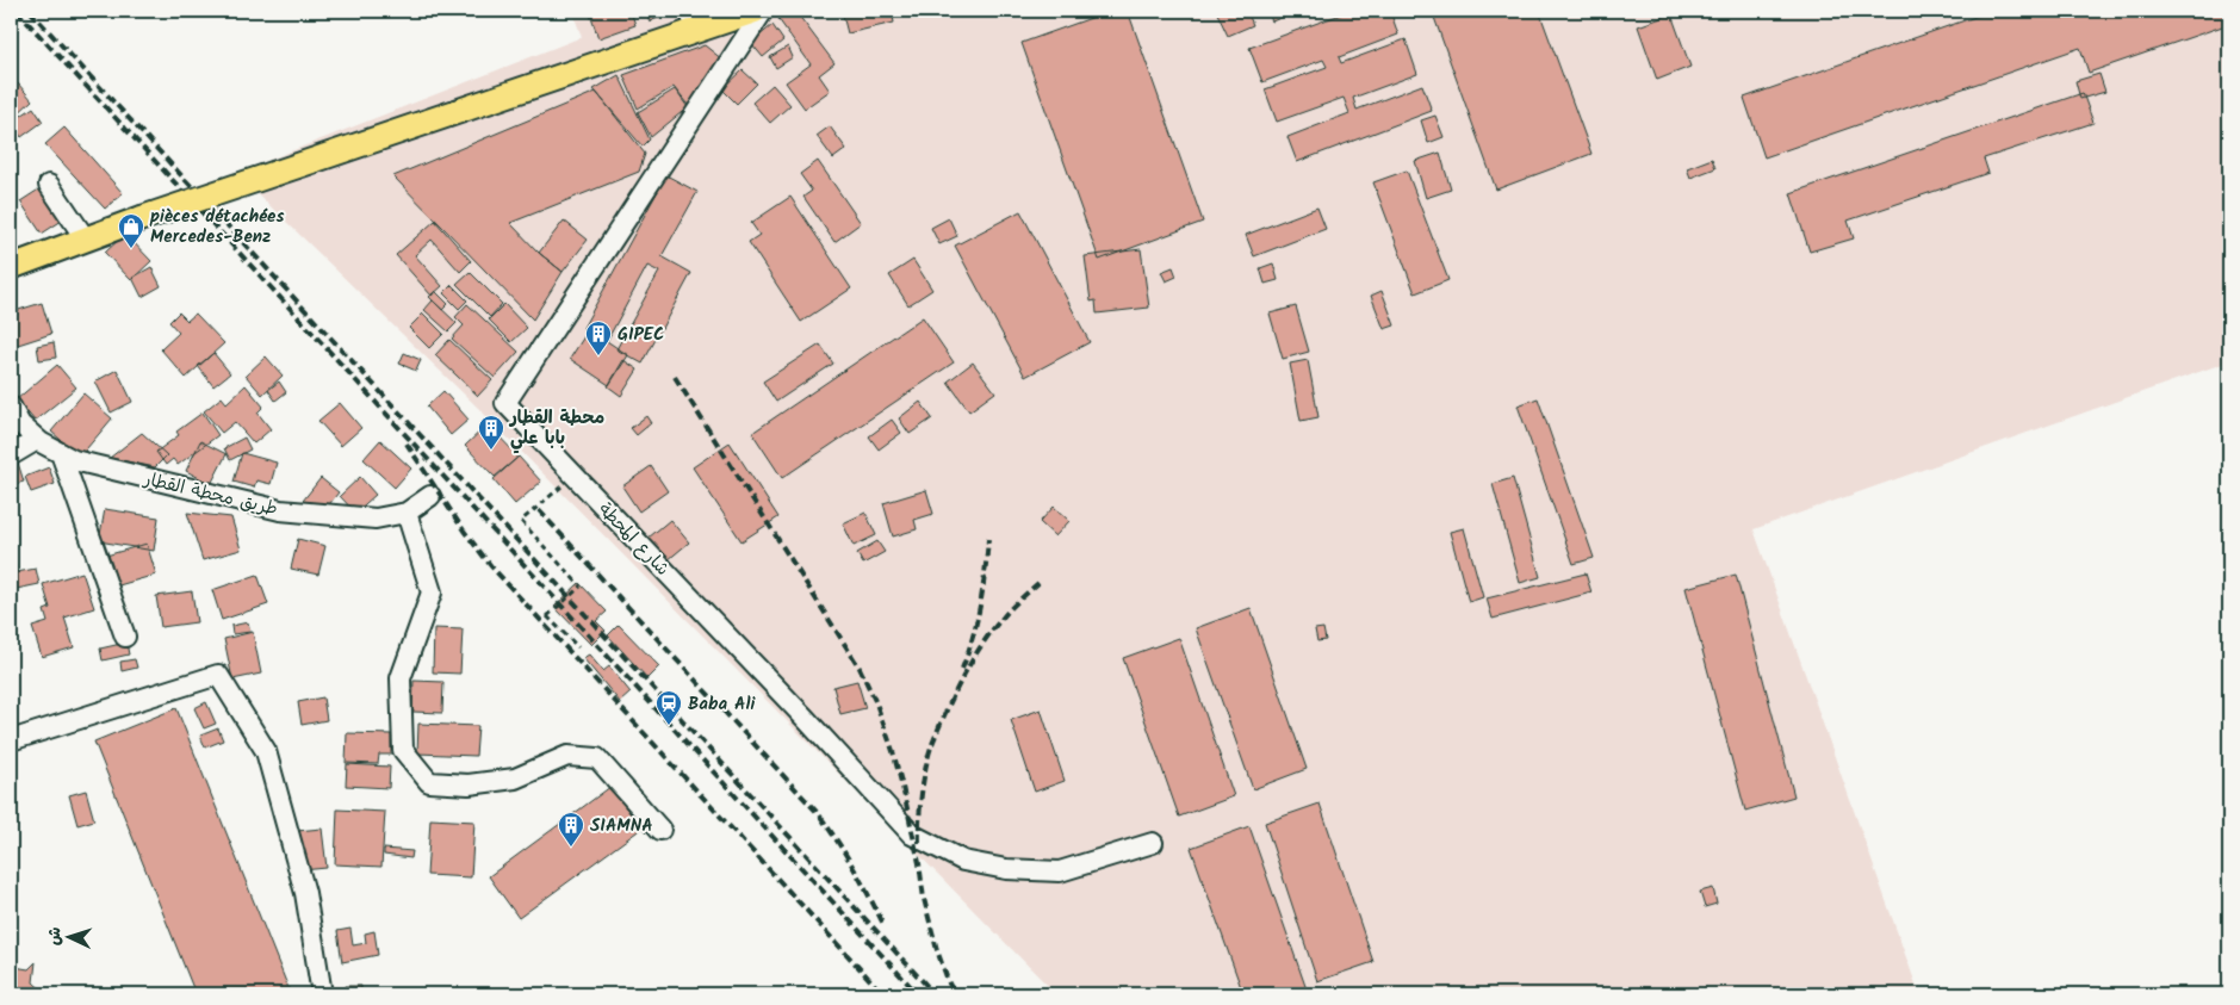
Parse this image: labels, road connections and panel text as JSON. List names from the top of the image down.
{
  "streets": {
    "street": ["طريق محطة القطار", "شارع المحطة"]
  },
  "places": {
    "shop": ["pièces détachées Mercedes-Benz"],
    "building": ["GIPEC", "محطة القطار بابا علي", "SIAMNA"],
    "station": ["Baba Ali"]
  },
  "north": "left"
}
